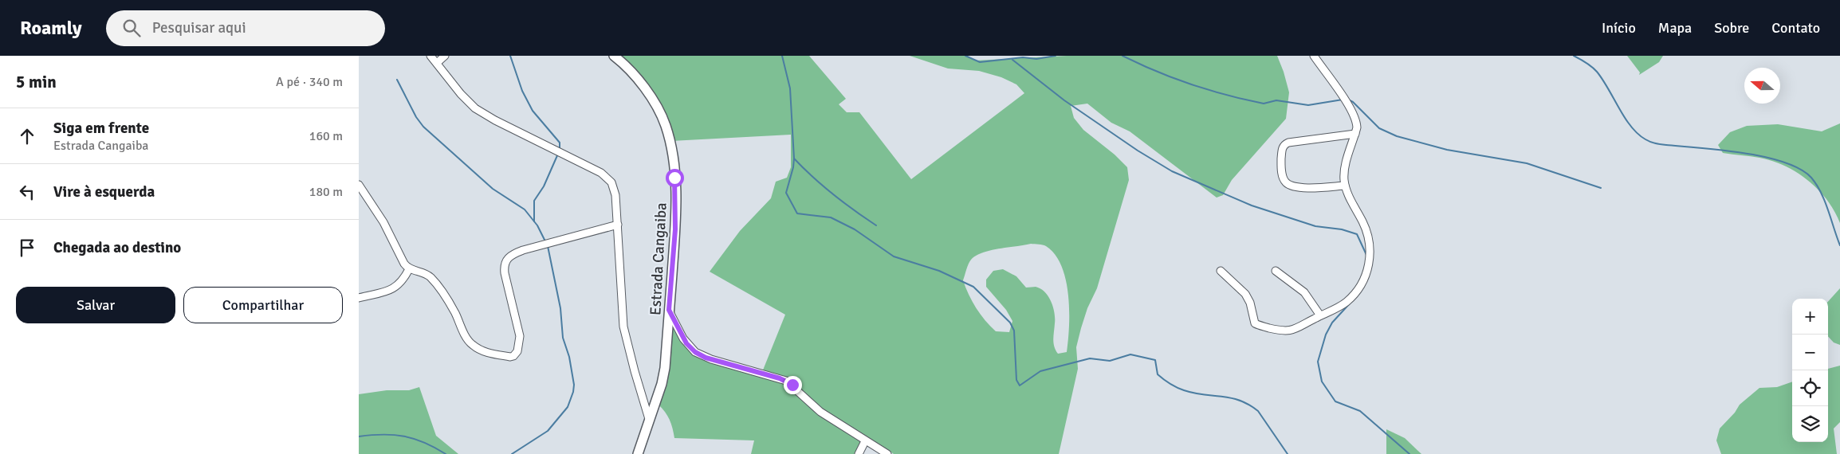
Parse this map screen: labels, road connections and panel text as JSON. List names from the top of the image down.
{
  "streets": {
    "street": ["Estrada Cangaiba"]
  },
  "north": "left",
  "page": {
    "header": "Roamly",
    "search": "Pesquisar aqui",
    "nav": [
      "Início",
      "Mapa",
      "Sobre",
      "Contato"
    ],
    "heading": ["5 min", "A pé · 340 m"],
    "list": [
      ["Siga em frente", "Estrada Cangaiba", "160 m"],
      ["Vire à esquerda", "180 m"],
      "Chegada ao destino"
    ],
    "buttons": ["Salvar", "Compartilhar"],
    "map_buttons": ["+", "−"]
  }
}
